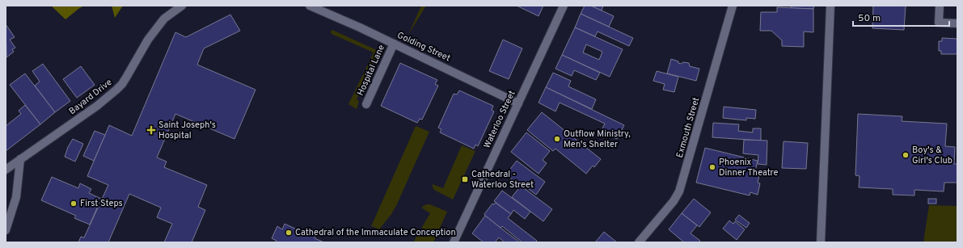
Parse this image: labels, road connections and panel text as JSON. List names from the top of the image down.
{
  "streets": {
    "street": [
      "Golding Street",
      "Hospital Lane",
      "Bayard Drive",
      "Waterloo Street",
      "Exmouth Street"
    ]
  },
  "crossings": [
    ["Golding Street", "Hospital Lane"],
    ["Golding Street", "Waterloo Street"]
  ],
  "places": {
    "health": ["Saint Joseph's Hospital"],
    "other": [
      "Outflow Ministry, Men's Shelter",
      "Boy's & Girl's Club",
      "Phoenix Dinner Theatre",
      "First Steps",
      "Cathedral of the Immaculate Conception"
    ],
    "transit": ["Cathedral - Waterloo Street"]
  },
  "scale_bar": "50 m"
}
